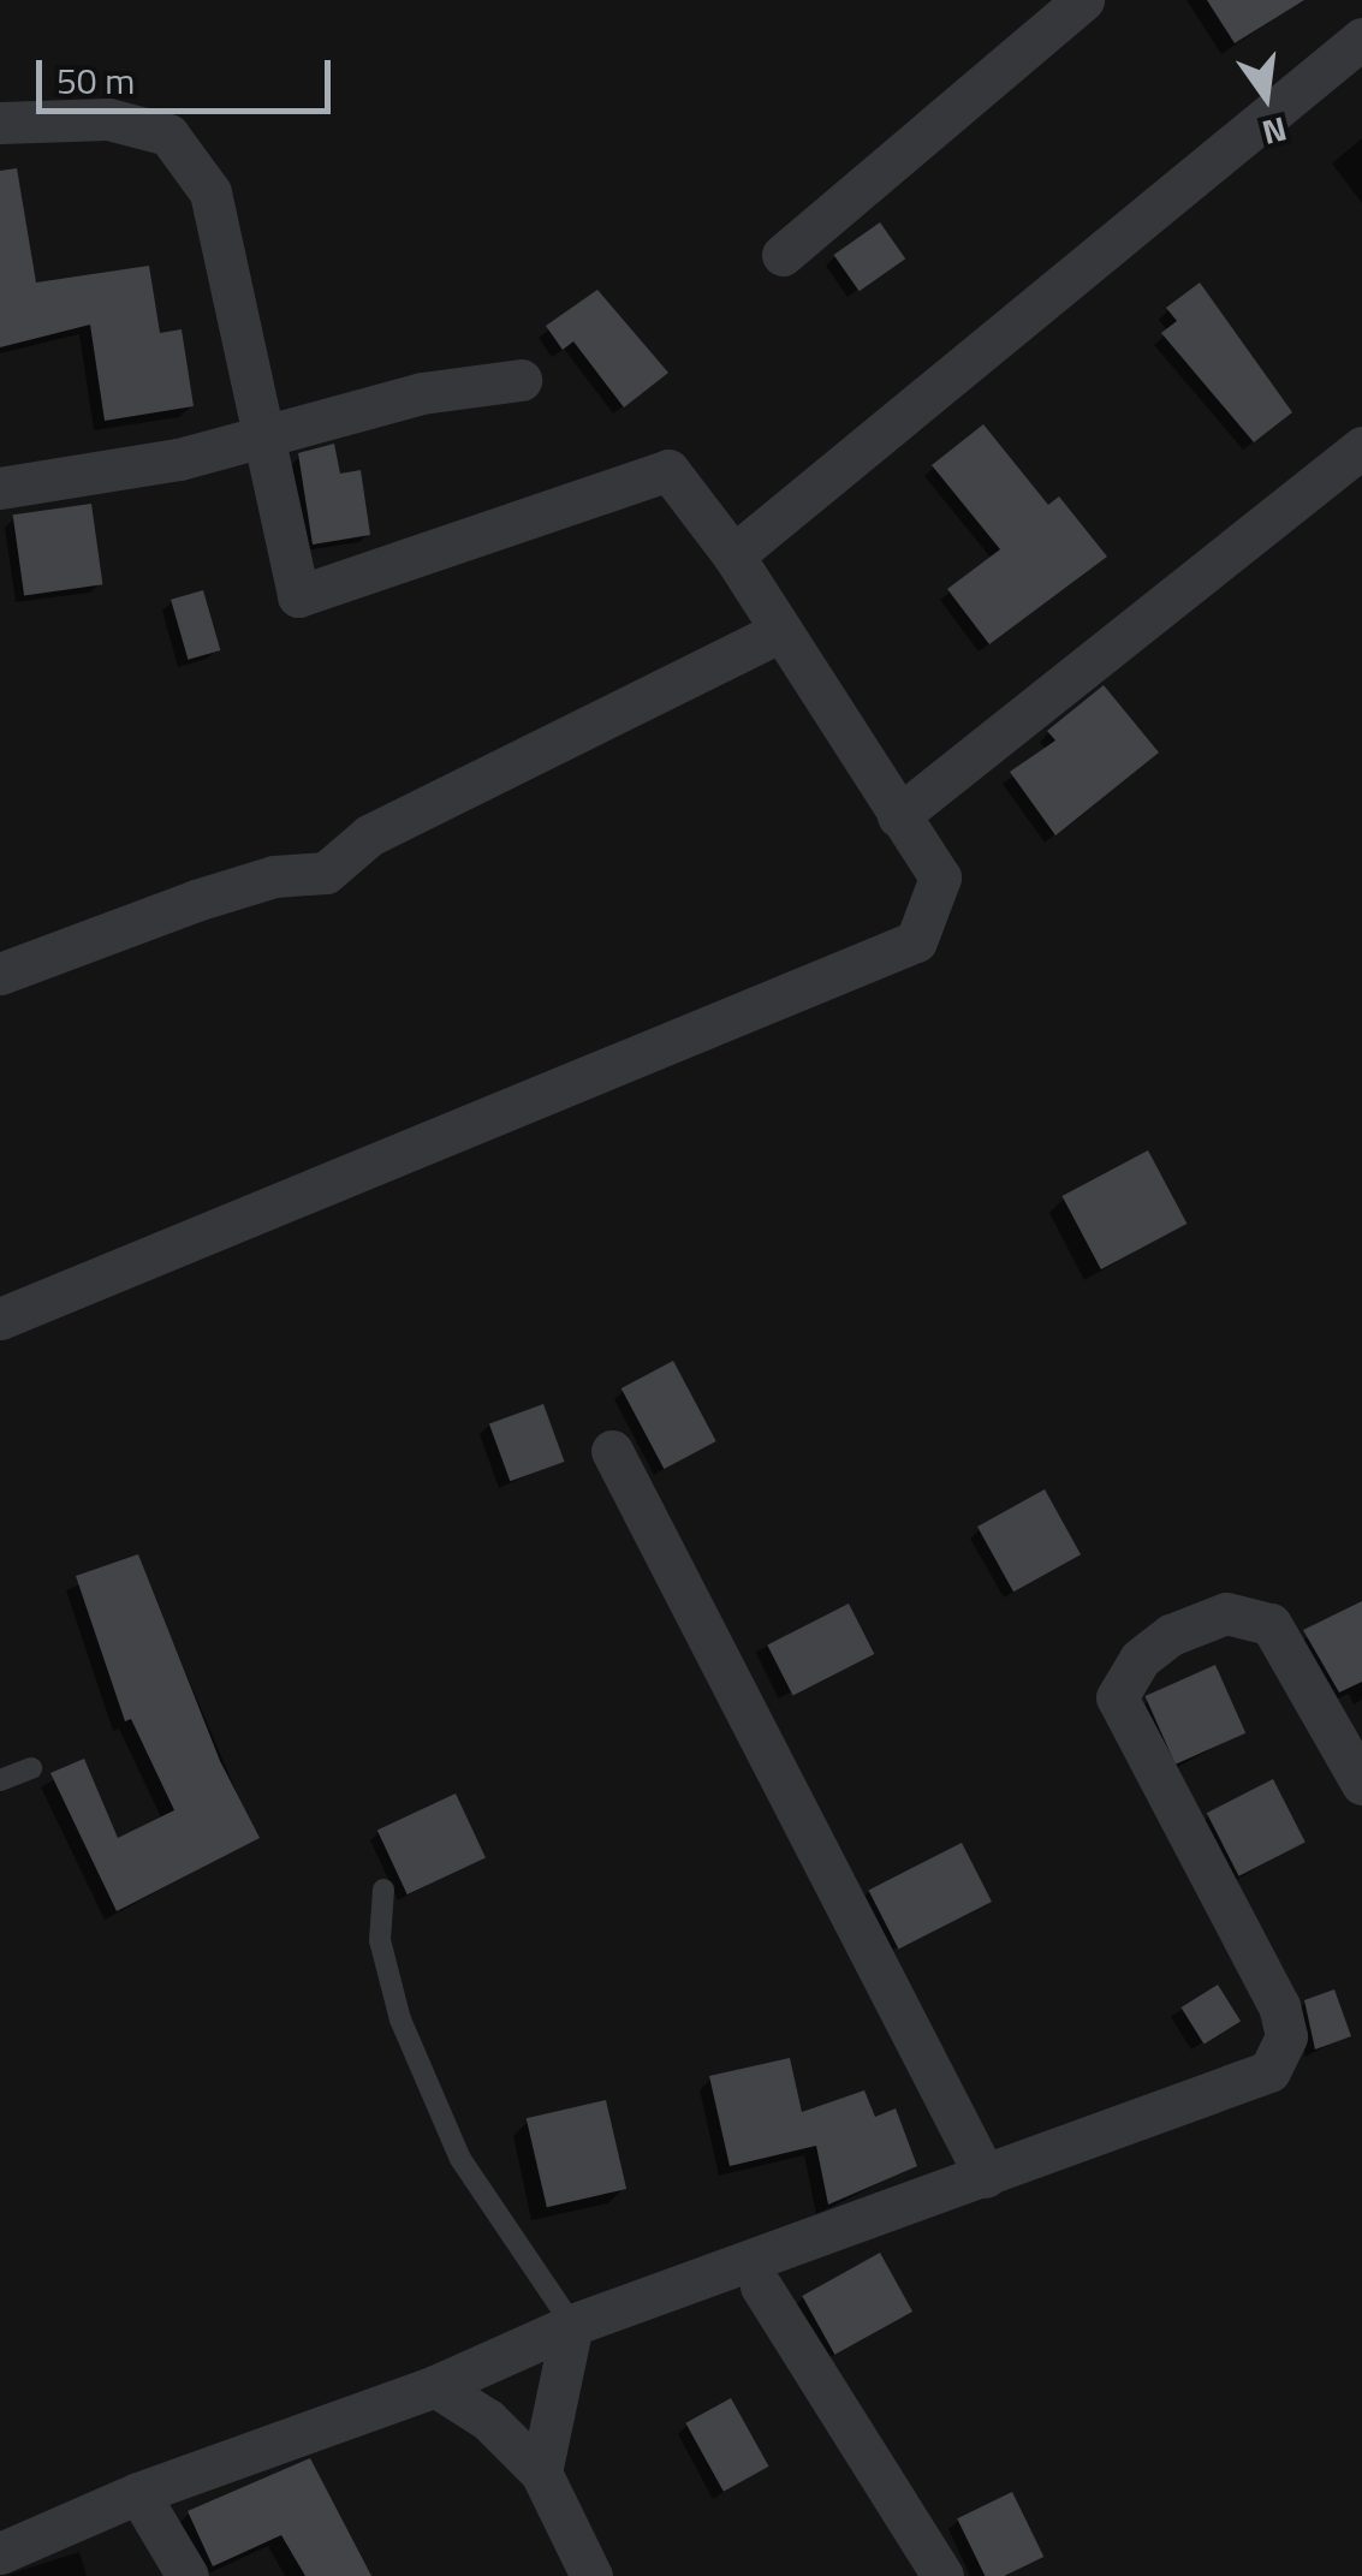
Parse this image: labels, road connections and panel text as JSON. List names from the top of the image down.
{
  "scale_bar": "50 m",
  "north": "bottom"
}
